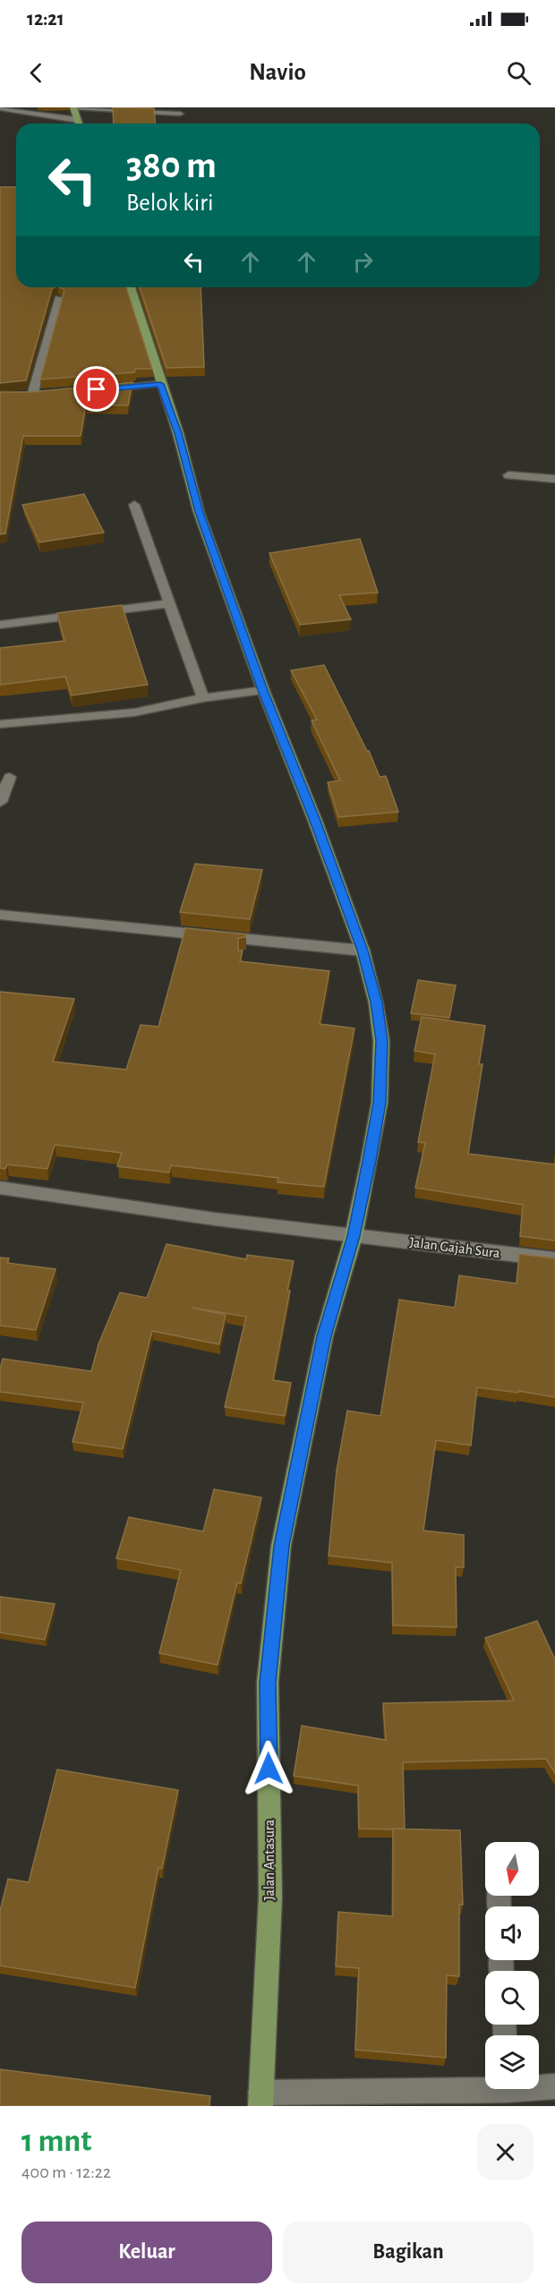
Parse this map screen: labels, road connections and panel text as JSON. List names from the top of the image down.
{
  "streets": {
    "main road": ["Jalan Antasura"],
    "street": ["Jalan Gajah Sura"]
  },
  "crossings": [
    ["Jalan Gajah Sura", "Jalan Antasura"]
  ],
  "north": "bottom",
  "page": {
    "status": "12:21",
    "header": "Navio",
    "turn": ["380 m", "Belok kiri"],
    "heading": ["1 mnt", "400 m · 12:22"],
    "buttons": ["Keluar", "Bagikan"]
  }
}
